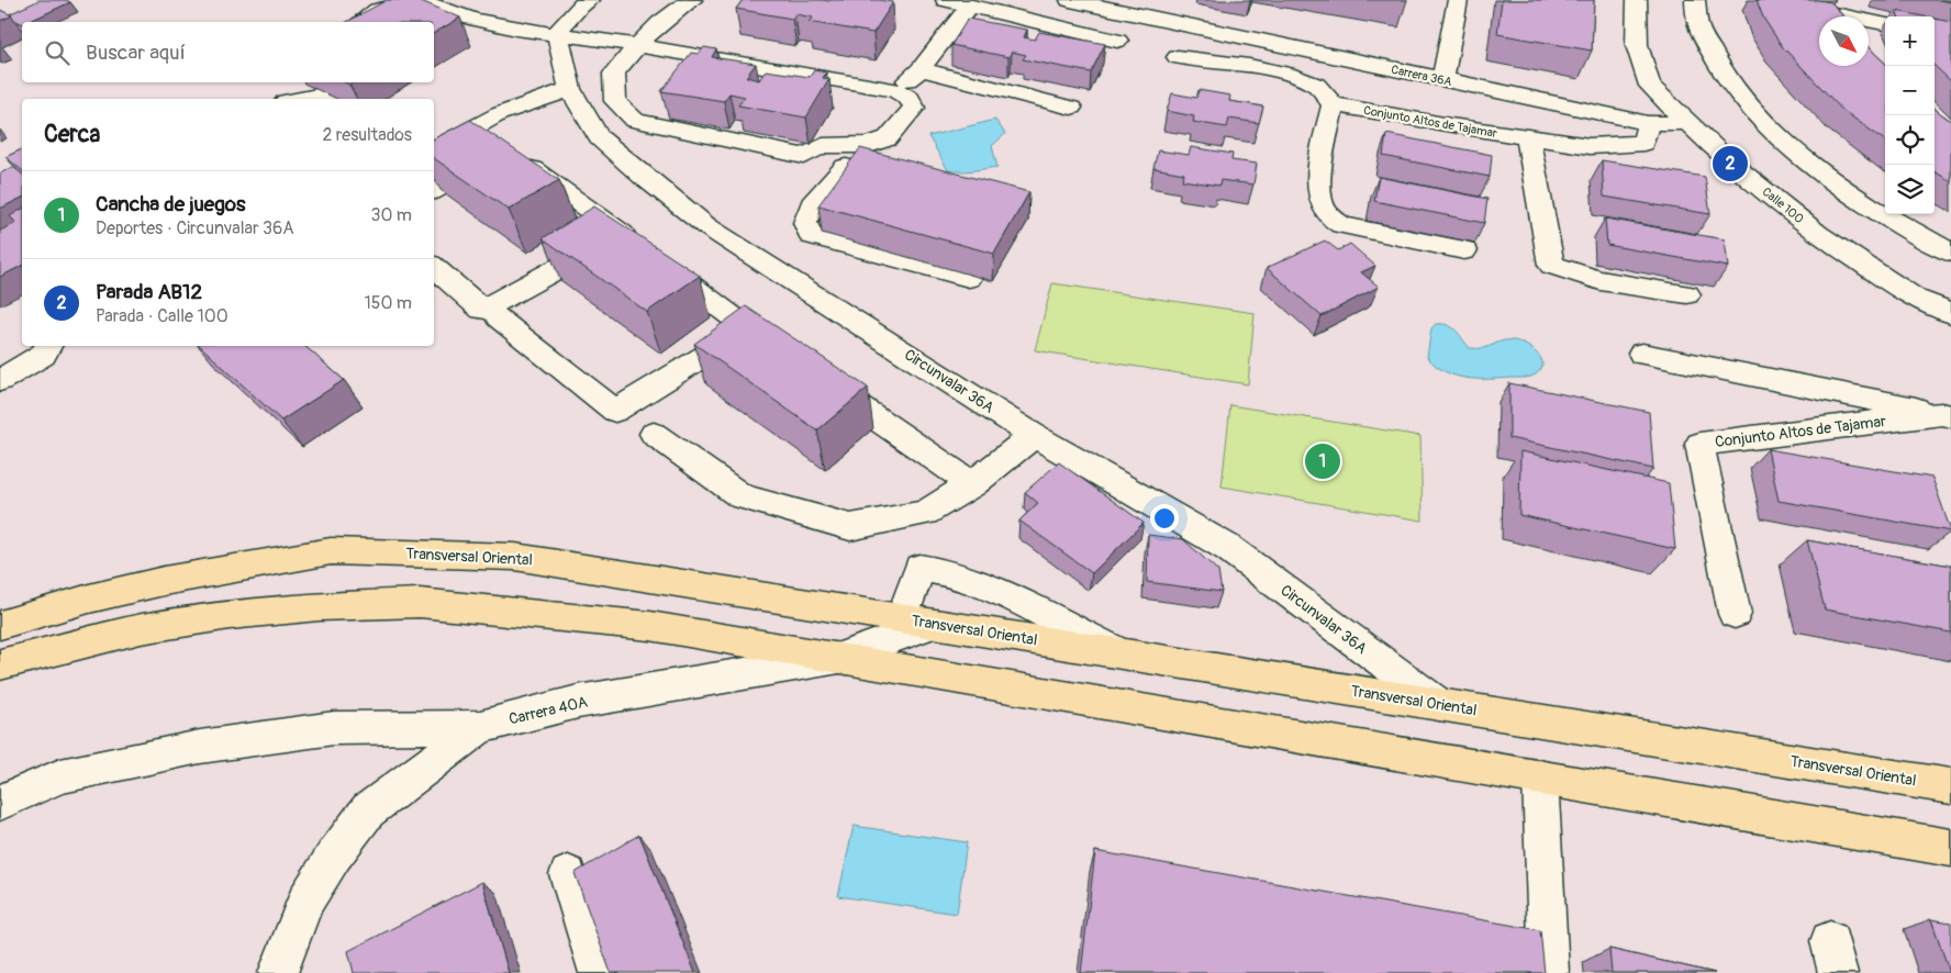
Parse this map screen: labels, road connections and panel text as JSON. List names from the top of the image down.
{
  "streets": {
    "main road": ["Transversal Oriental"],
    "street": [
      "Carrera 36A",
      "Conjunto Altos de Tajamar",
      "Calle 100",
      "Circunvalar 36A",
      "Carrera 40A"
    ]
  },
  "crossings": [
    ["Carrera 36A", "Conjunto Altos de Tajamar"],
    ["Carrera 36A", "Calle 100"],
    ["Circunvalar 36A", "Transversal Oriental"],
    ["Transversal Oriental", "Carrera 40A"]
  ],
  "north": "bottom right",
  "page": {
    "map_buttons": ["+", "−"],
    "search": "Buscar aquí",
    "heading": ["Cerca", "2 resultados"],
    "pins": ["2", "1"],
    "list": [
      {
        "mark": "1",
        "name": "Cancha de juegos",
        "note": "Deportes · Circunvalar 36A",
        "value": "30 m"
      },
      {
        "mark": "2",
        "name": "Parada AB12",
        "note": "Parada · Calle 100",
        "value": "150 m"
      }
    ]
  }
}
